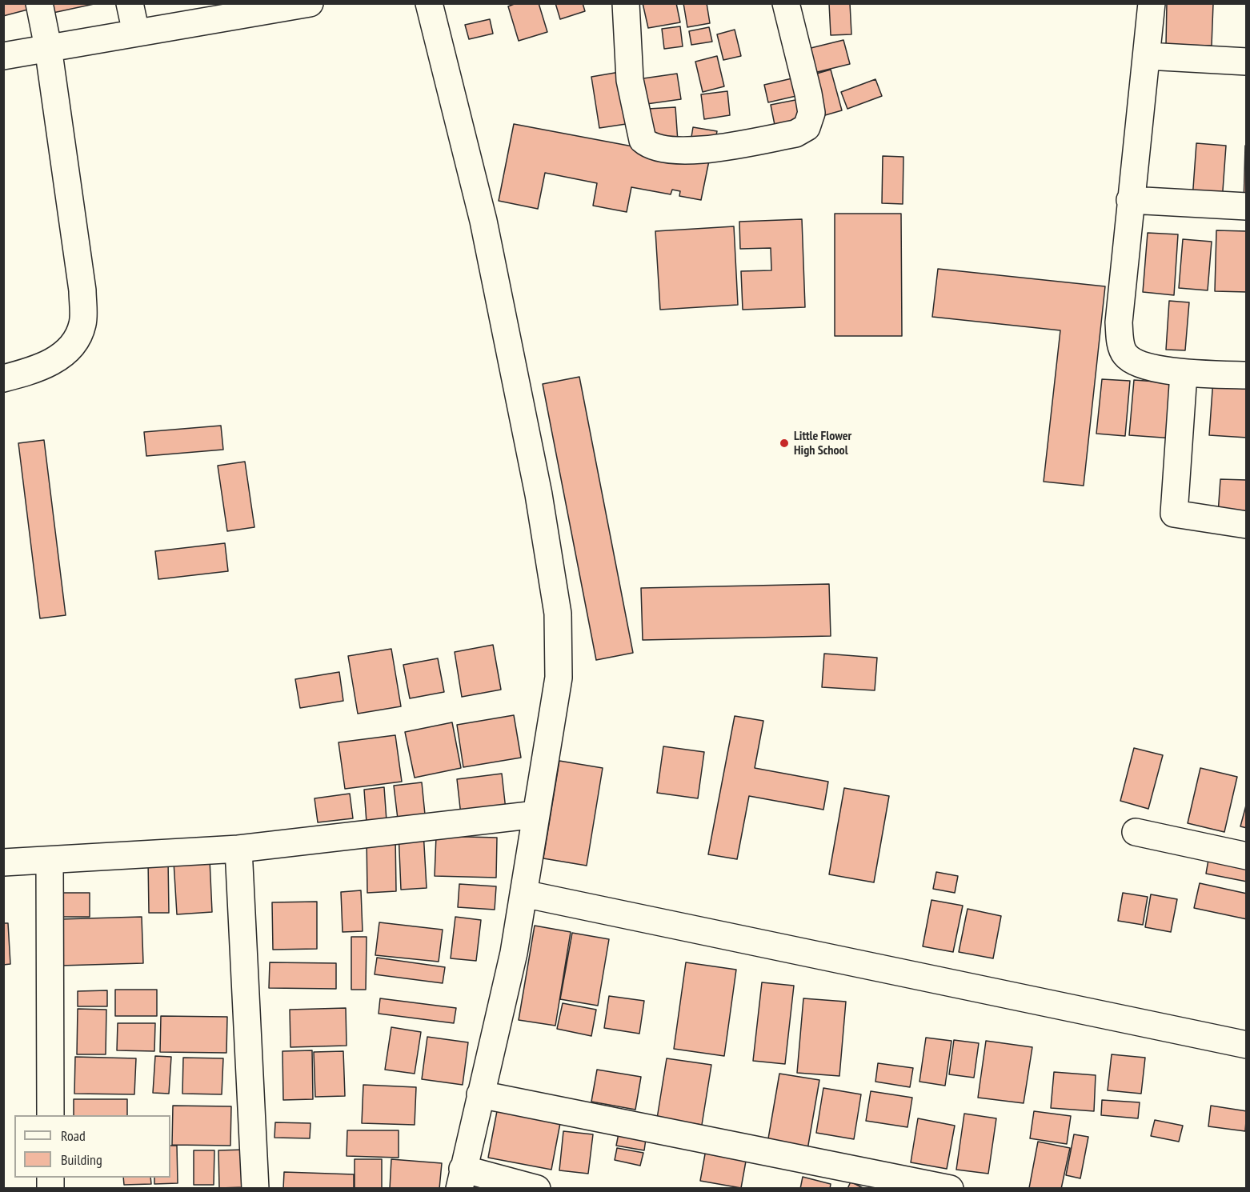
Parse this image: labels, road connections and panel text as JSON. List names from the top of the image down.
{
  "places": ["Little Flower High School"],
  "legend": ["Road", "Building"]
}
